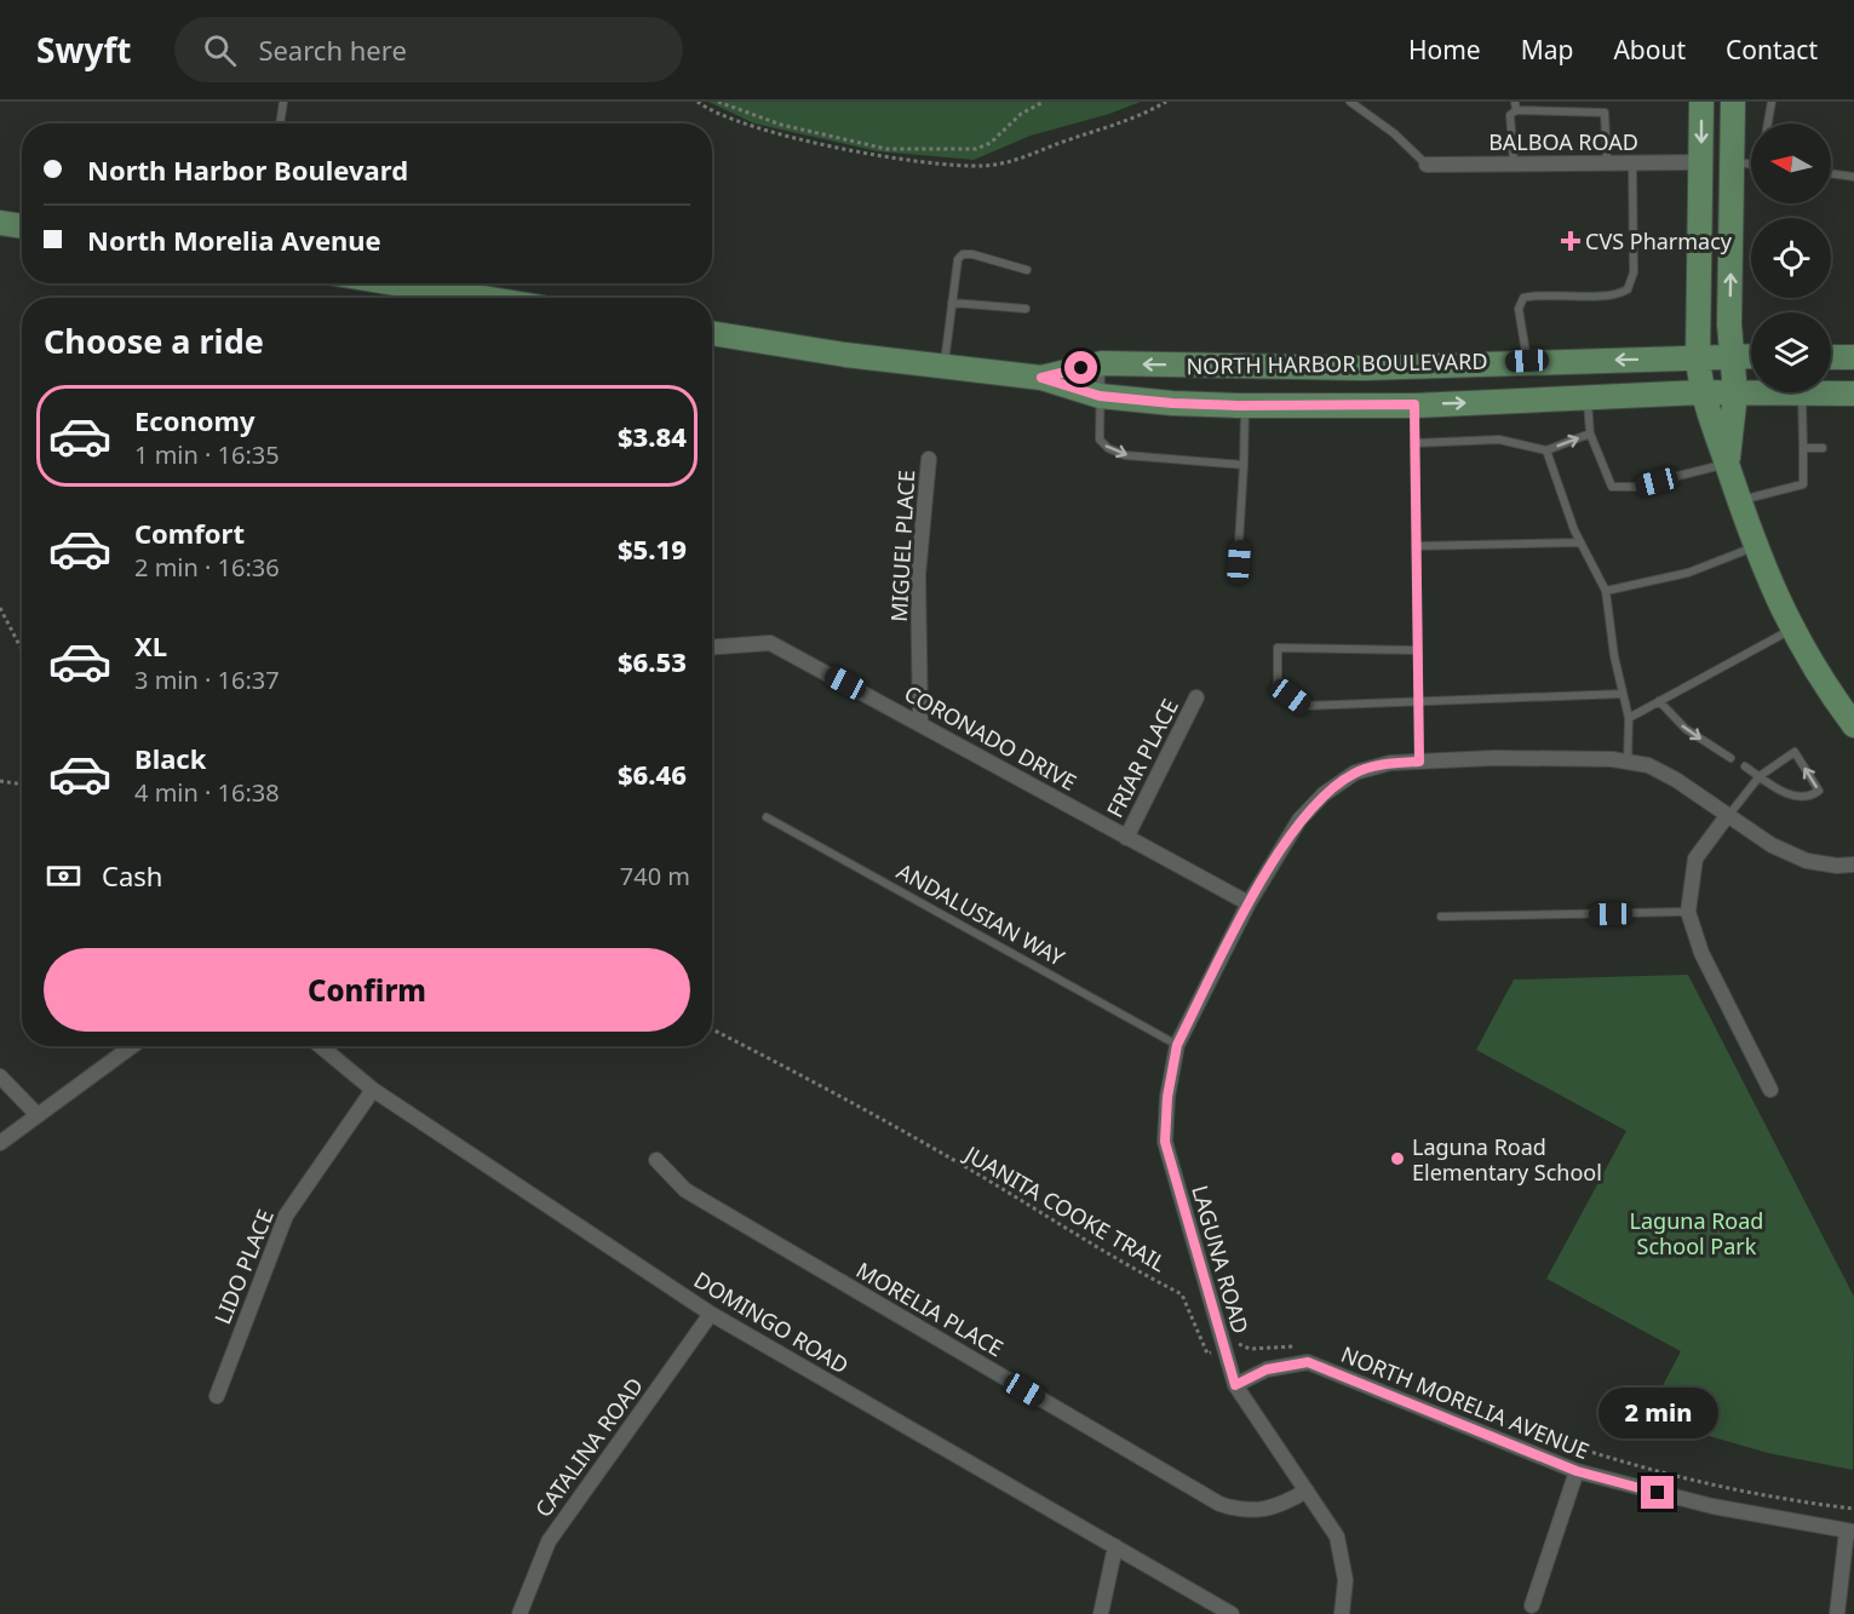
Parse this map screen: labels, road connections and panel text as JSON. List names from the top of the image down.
{
  "streets": {
    "main road": ["NORTH HARBOR BOULEVARD"],
    "street": [
      "BALBOA ROAD",
      "MIGUEL PLACE",
      "CORONADO DRIVE",
      "FRIAR PLACE",
      "LAGUNA ROAD",
      "LIDO PLACE",
      "MORELIA PLACE",
      "DOMINGO ROAD",
      "NORTH MORELIA AVENUE",
      "CATALINA ROAD"
    ],
    "lane": ["ANDALUSIAN WAY"],
    "path": ["JUANITA COOKE TRAIL"]
  },
  "crossings": [
    ["MIGUEL PLACE", "CORONADO DRIVE"],
    ["CORONADO DRIVE", "FRIAR PLACE"],
    ["CORONADO DRIVE", "LAGUNA ROAD"],
    ["ANDALUSIAN WAY", "LAGUNA ROAD"],
    ["JUANITA COOKE TRAIL", "LAGUNA ROAD"],
    ["LAGUNA ROAD", "MORELIA PLACE"],
    ["LAGUNA ROAD", "NORTH MORELIA AVENUE"],
    ["LIDO PLACE", "DOMINGO ROAD"],
    ["DOMINGO ROAD", "CATALINA ROAD"]
  ],
  "parks": ["Laguna Road School Park"],
  "places": {
    "health": ["CVS Pharmacy"],
    "other": ["Laguna Road Elementary School"]
  },
  "north": "left",
  "page": {
    "header": "Swyft",
    "search": "Search here",
    "nav": [
      "Home",
      "Map",
      "About",
      "Contact"
    ],
    "banner": ["North Harbor Boulevard", "North Morelia Avenue"],
    "heading": "Choose a ride",
    "list": [
      {
        "name": "Economy",
        "note": "1 min · 16:35",
        "value": "$3.84"
      },
      {
        "name": "Comfort",
        "note": "2 min · 16:36",
        "value": "$5.19"
      },
      {
        "name": "XL",
        "note": "3 min · 16:37",
        "value": "$6.53"
      },
      {
        "name": "Black",
        "note": "4 min · 16:38",
        "value": "$6.46"
      }
    ],
    "pay": ["Cash", "740 m"],
    "buttons": "Confirm",
    "bubble": "2 min"
  }
}
